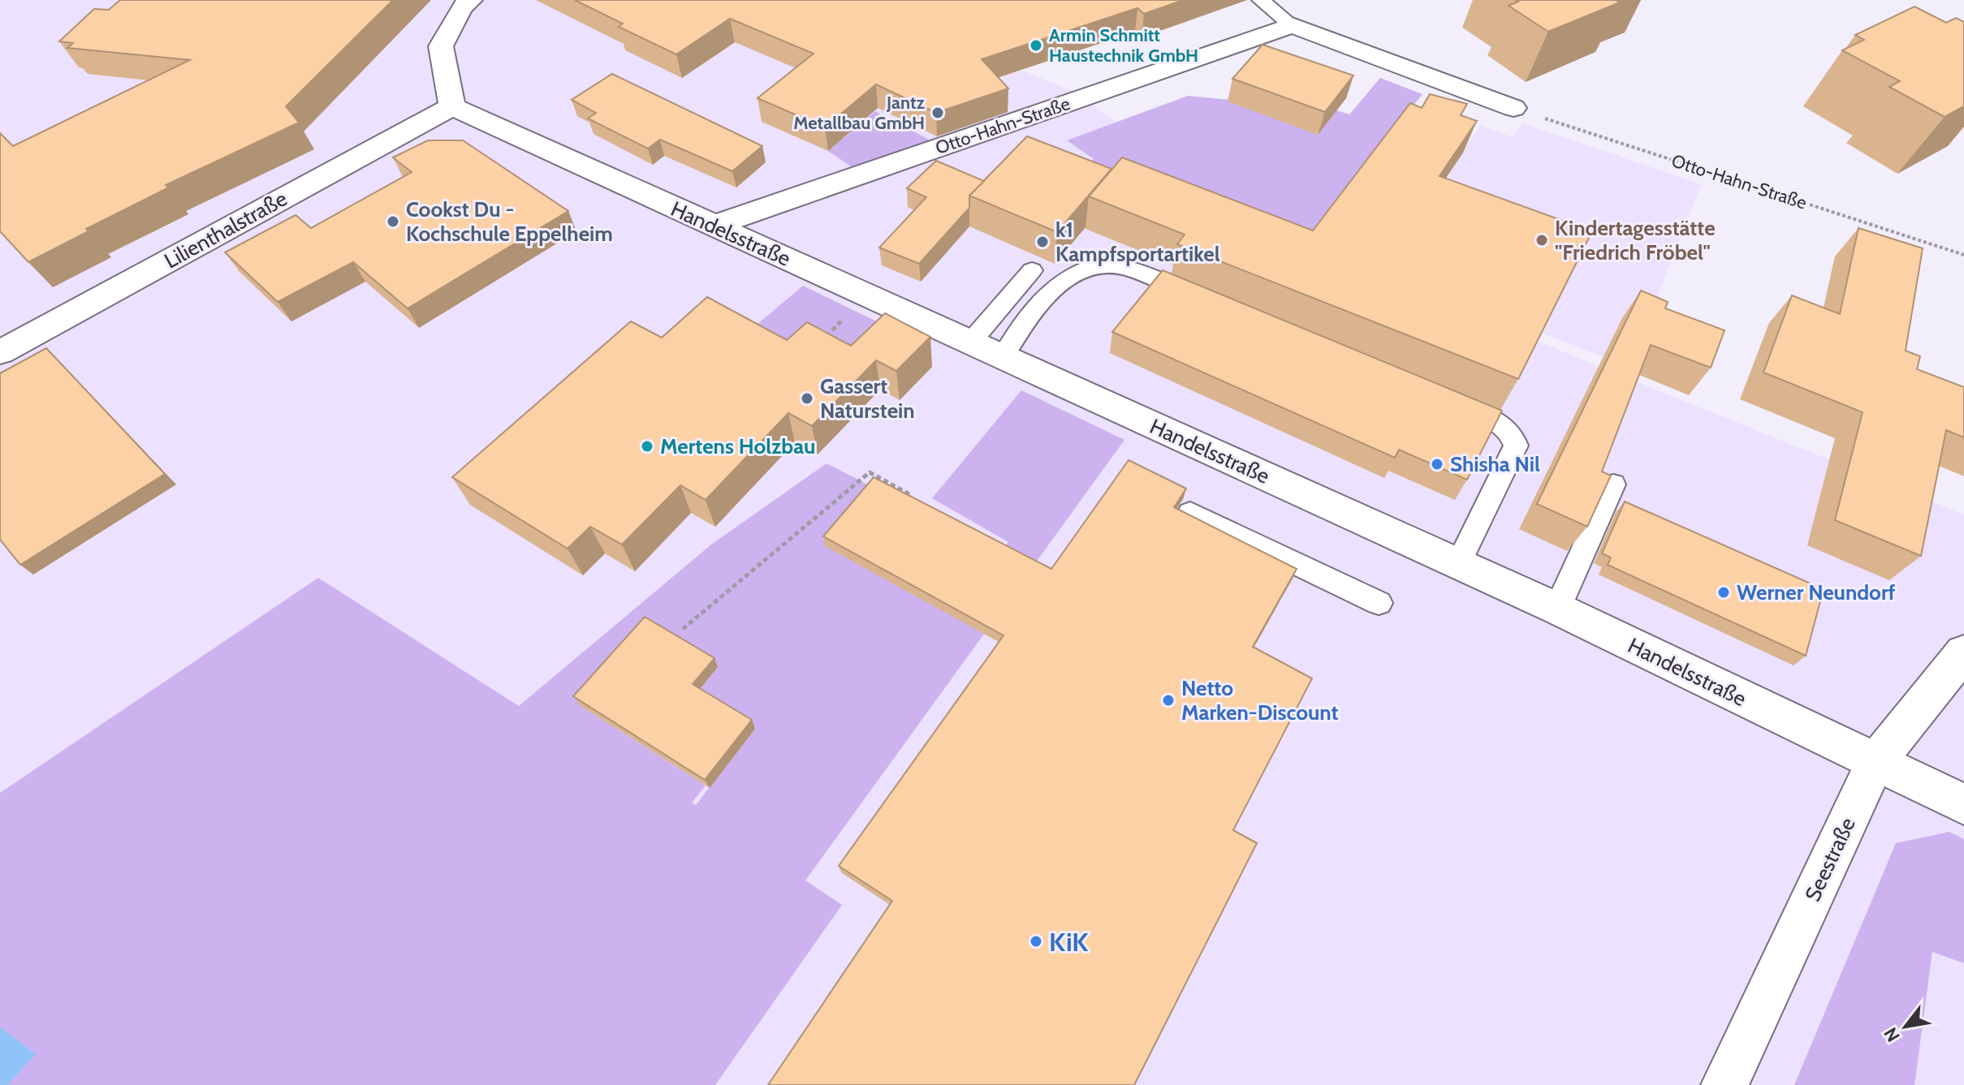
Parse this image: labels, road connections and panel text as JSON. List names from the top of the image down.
{
  "streets": {
    "street": [
      "Otto-Hahn-Straße",
      "Lilienthalstraße",
      "Handelsstraße",
      "Seestraße"
    ]
  },
  "crossings": [
    ["Otto-Hahn-Straße", "Handelsstraße"],
    ["Lilienthalstraße", "Handelsstraße"],
    ["Handelsstraße", "Seestraße"]
  ],
  "places": [
    "Armin Schmitt Haustechnik GmbH",
    "Jantz Metallbau GmbH",
    "Cookst Du - Kochschule Eppelheim",
    "Kindertagesstätte \"Friedrich Fröbel\"",
    "k1 Kampfsportartikel",
    "Gassert Naturstein",
    "Mertens Holzbau",
    "Shisha Nil",
    "Werner Neundorf",
    "Netto Marken-Discount",
    "KiK"
  ],
  "north": "bottom left"
}
